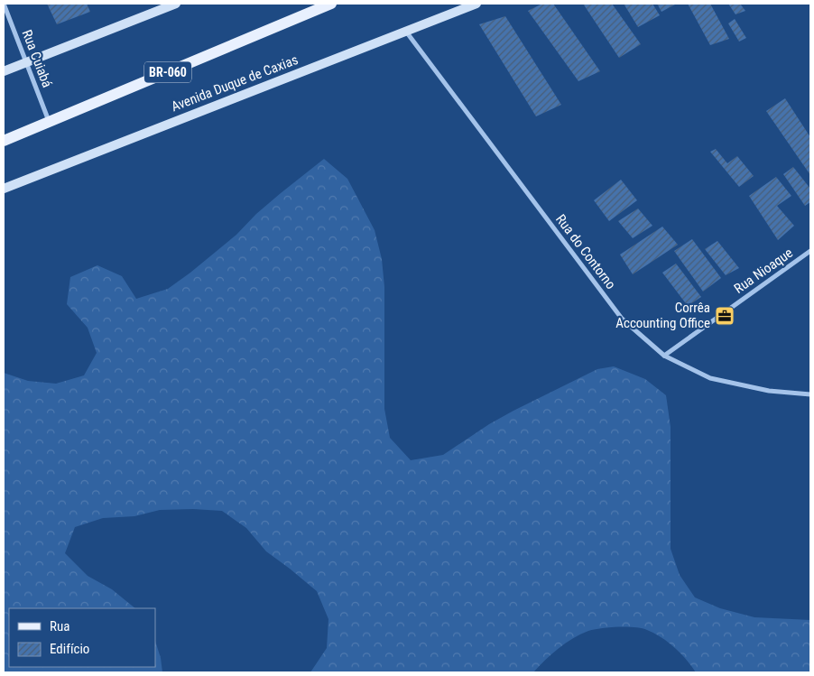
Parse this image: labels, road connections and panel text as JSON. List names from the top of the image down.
{
  "streets": {
    "main road": ["BR-060"],
    "street": [
      "Rua Cuiabá",
      "Avenida Duque de Caxias",
      "Rua do Contorno",
      "Rua Nioaque"
    ]
  },
  "crossings": [
    ["Rua Cuiabá", "BR-060"],
    ["Avenida Duque de Caxias", "Rua do Contorno"],
    ["Rua do Contorno", "Rua Nioaque"]
  ],
  "places": {
    "office": ["Corrêa Accounting Office"]
  },
  "legend": ["Rua", "Edifício"]
}
